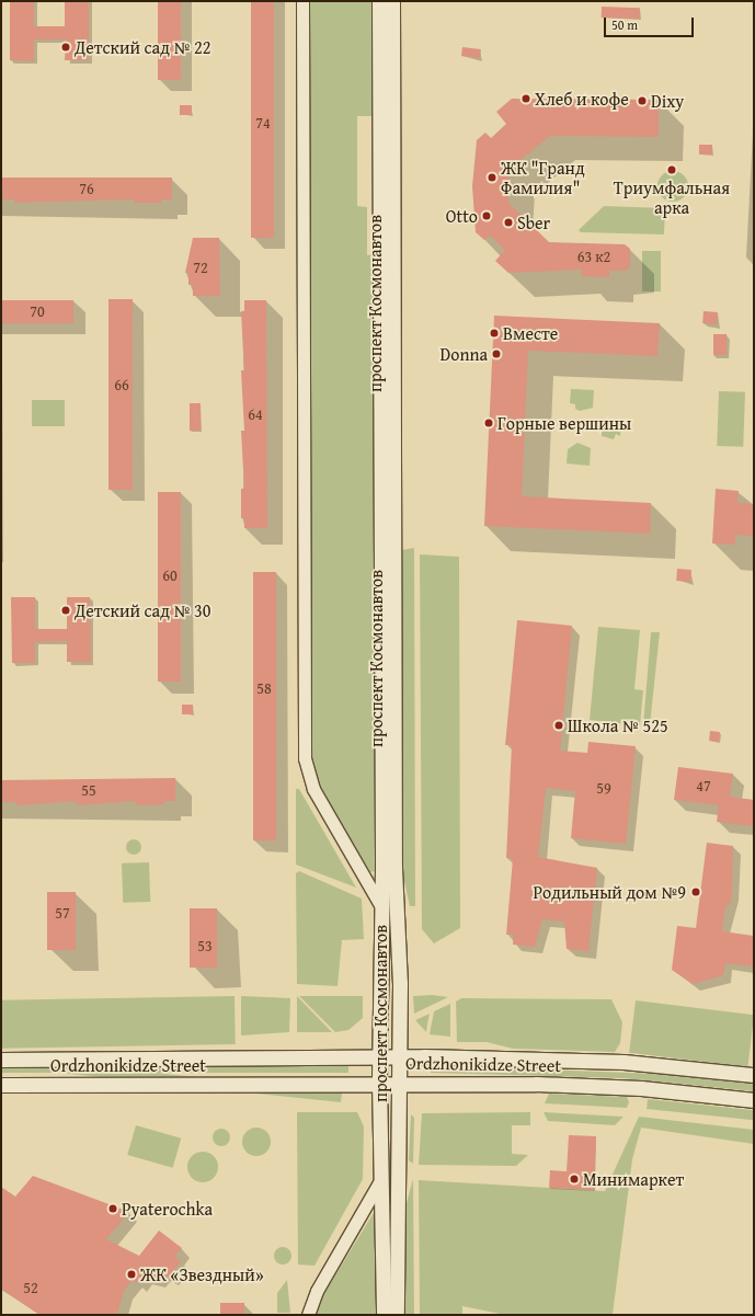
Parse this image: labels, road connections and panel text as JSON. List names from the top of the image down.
{
  "streets": {
    "street": ["проспект Космонавтов", "Ordzhonikidze Street"]
  },
  "crossings": [
    ["проспект Космонавтов", "Ordzhonikidze Street"]
  ],
  "places": [
    "Детский сад № 22",
    "Хлеб и кофе",
    "Dixy",
    "Триумфальная арка",
    "ЖК \"Гранд Фамилия\"",
    "Otto",
    "Sber",
    "Вместе",
    "Donna",
    "Горные вершины",
    "Детский сад № 30",
    "Школа № 525",
    "Родильный дом №9",
    "Минимаркет",
    "Pyaterochka",
    "ЖК «Звездный»"
  ],
  "house_numbers": [
    "74",
    "76",
    "63 к2",
    "72",
    "70",
    "66",
    "64",
    "60",
    "58",
    "47",
    "59",
    "55",
    "57",
    "53",
    "52"
  ],
  "scale_bar": "50 m"
}
